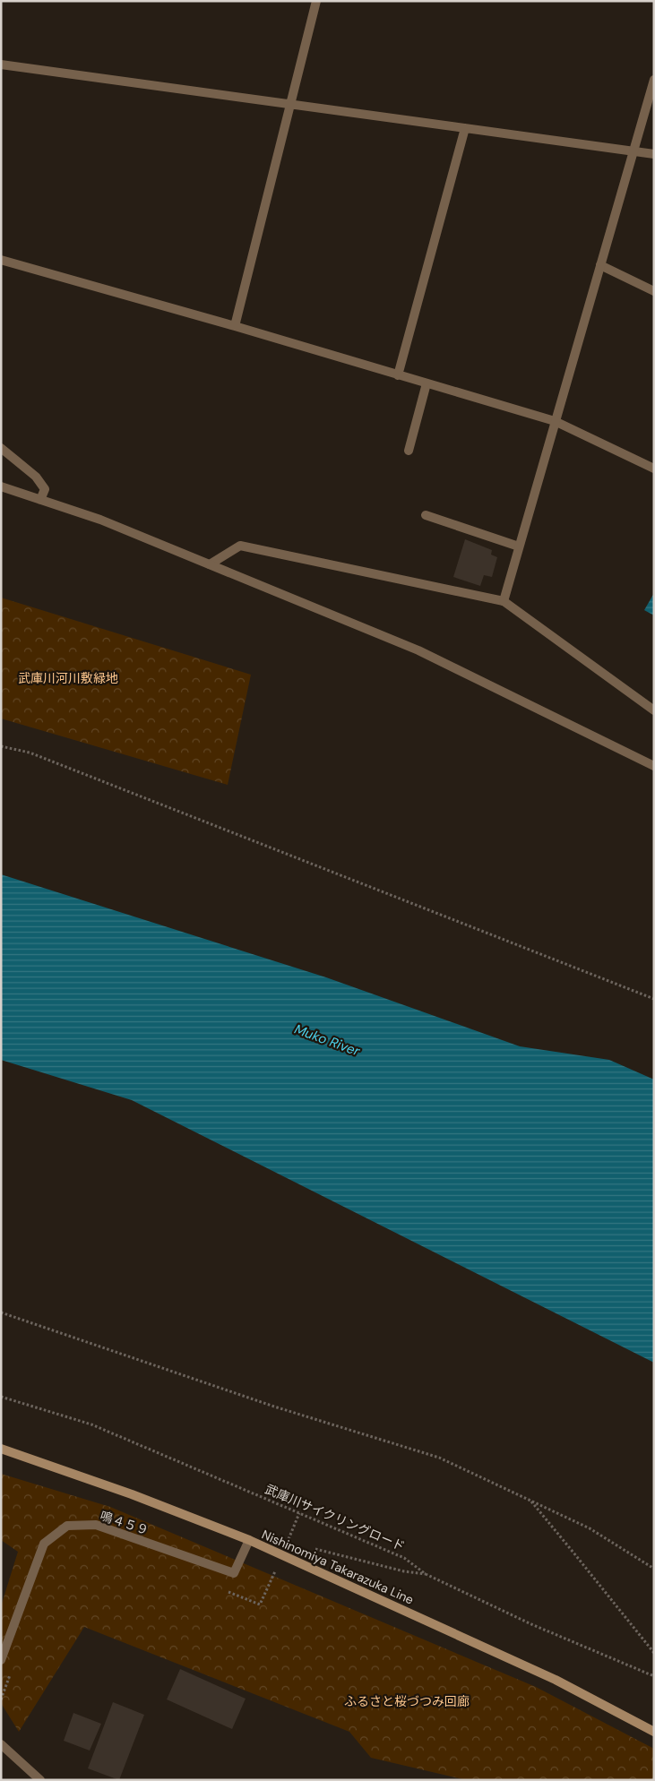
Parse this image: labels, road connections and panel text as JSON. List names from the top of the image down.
{
  "streets": {
    "main road": ["Nishinomiya Takarazuka Line"],
    "street": ["鳴４５９"],
    "path": ["武庫川サイクリングロード"]
  },
  "crossings": [
    ["鳴４５９", "Nishinomiya Takarazuka Line"]
  ],
  "water": ["Muko River"],
  "parks": ["武庫川河川敷緑地", "ふるさと桜づつみ回廊"]
}
